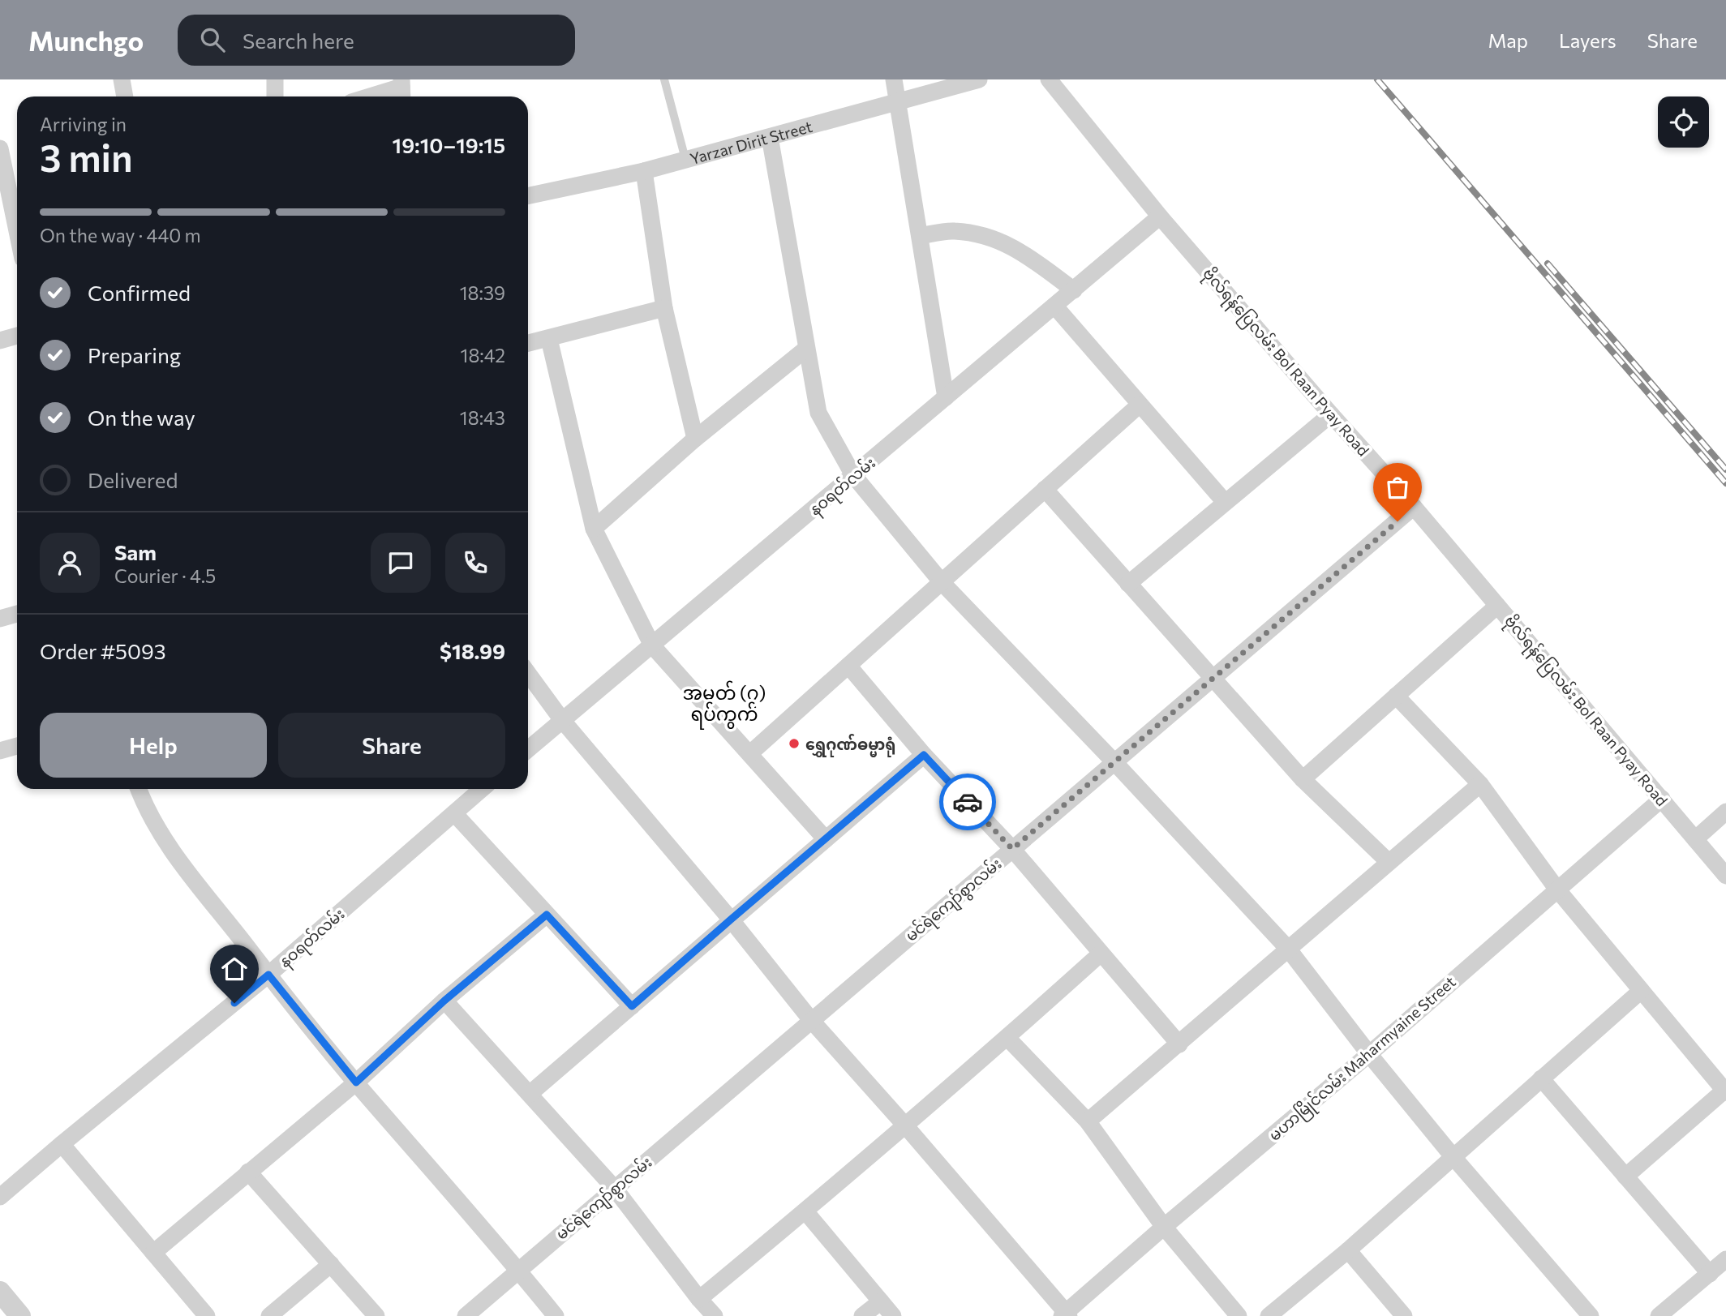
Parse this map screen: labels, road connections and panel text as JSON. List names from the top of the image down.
{
  "streets": {
    "street": [
      "Yarzar Dirit Street",
      "ဗိုလ်ရန်ပြေလမ်း Bol Raan Pyay Road",
      "နဝရတ်လမ်း",
      "မင်ရဲကျော်စွာလမ်း",
      "မဟာမြိုင်လမ်း Maharmyaine Street"
    ]
  },
  "crossings": [
    ["ဗိုလ်ရန်ပြေလမ်း Bol Raan Pyay Road", "နဝရတ်လမ်း"],
    ["ဗိုလ်ရန်ပြေလမ်း Bol Raan Pyay Road", "မင်ရဲကျော်စွာလမ်း"],
    ["ဗိုလ်ရန်ပြေလမ်း Bol Raan Pyay Road", "မဟာမြိုင်လမ်း Maharmyaine Street"]
  ],
  "districts": ["အမှတ် (၇) ရပ်ကွက်"],
  "places": ["ရွှေဂုဏ်ဓမ္မာရုံ"],
  "page": {
    "header": "Munchgo",
    "search": "Search here",
    "nav": ["Map", "Layers", "Share"],
    "heading": ["3 min", "Arriving in", "19:10–19:15"],
    "panel": [
      "Sam",
      "Courier · 4.5",
      "Order #5093",
      "$18.99"
    ],
    "bar": "On the way · 440 m",
    "list": [
      ["Confirmed", "18:39"],
      ["Preparing", "18:42"],
      ["On the way", "18:43"],
      "Delivered"
    ],
    "buttons": ["Help", "Share"]
  }
}
